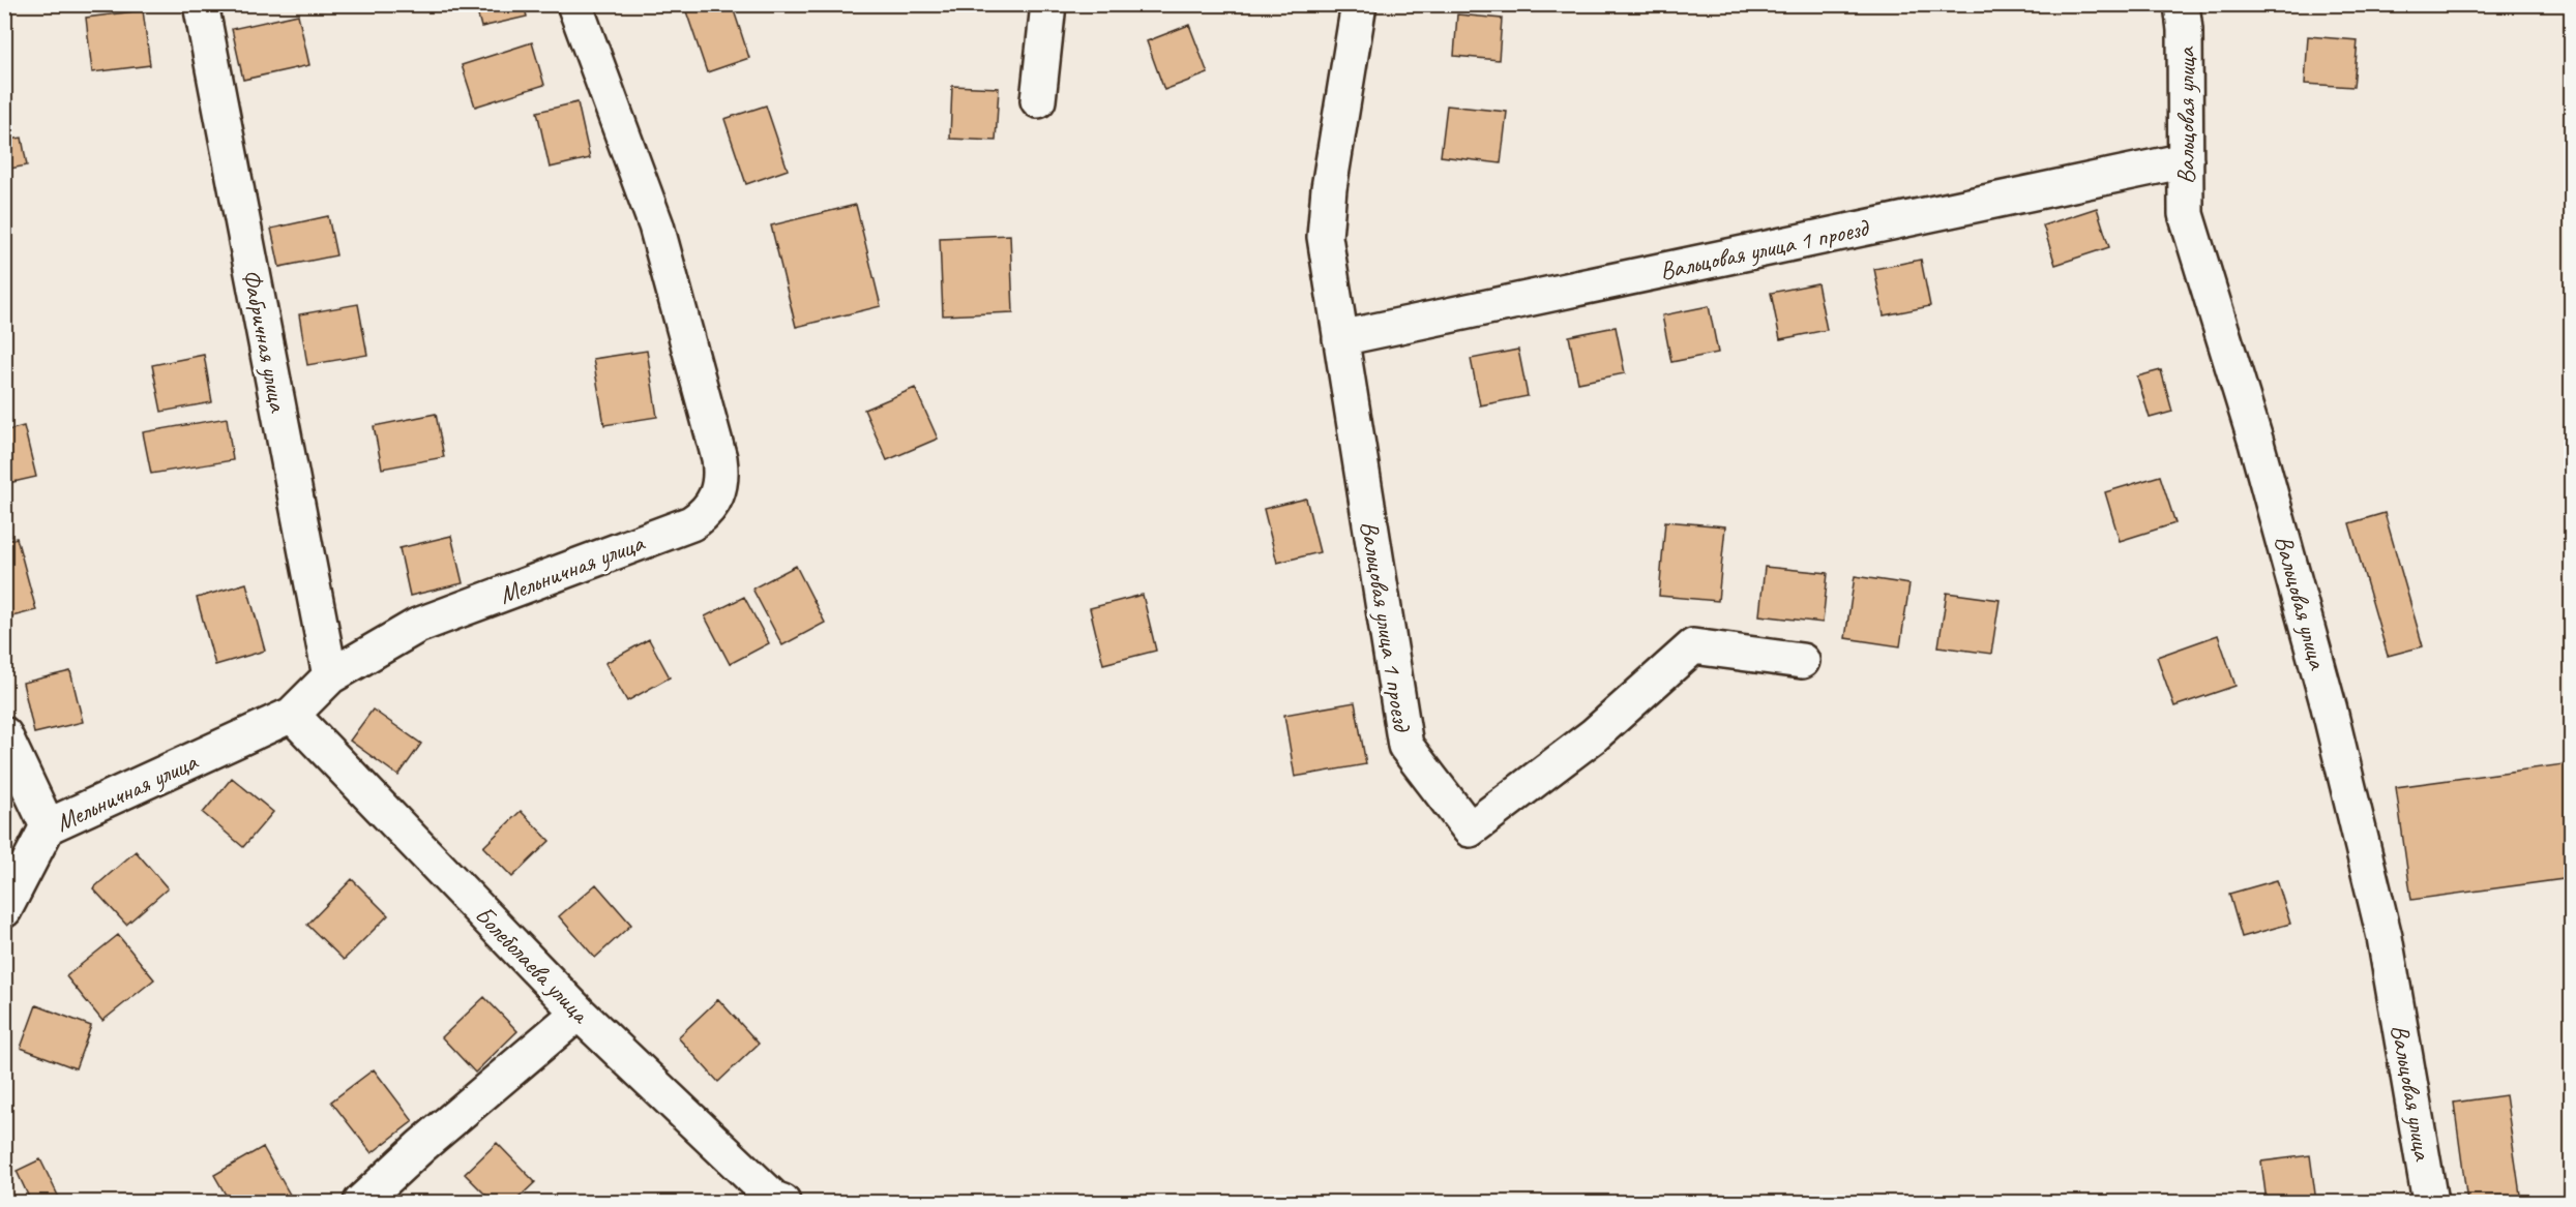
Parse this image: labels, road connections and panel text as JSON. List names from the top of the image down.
{
  "streets": {
    "street": [
      "Вальцовая улица",
      "Вальцовая улица 1 проезд",
      "Фабричная улица",
      "Мельничная улица",
      "Болеболаева улица"
    ]
  },
  "crossings": [
    ["Вальцовая улица", "Вальцовая улица 1 проезд"],
    ["Фабричная улица", "Мельничная улица"],
    ["Мельничная улица", "Болеболаева улица"]
  ]
}
